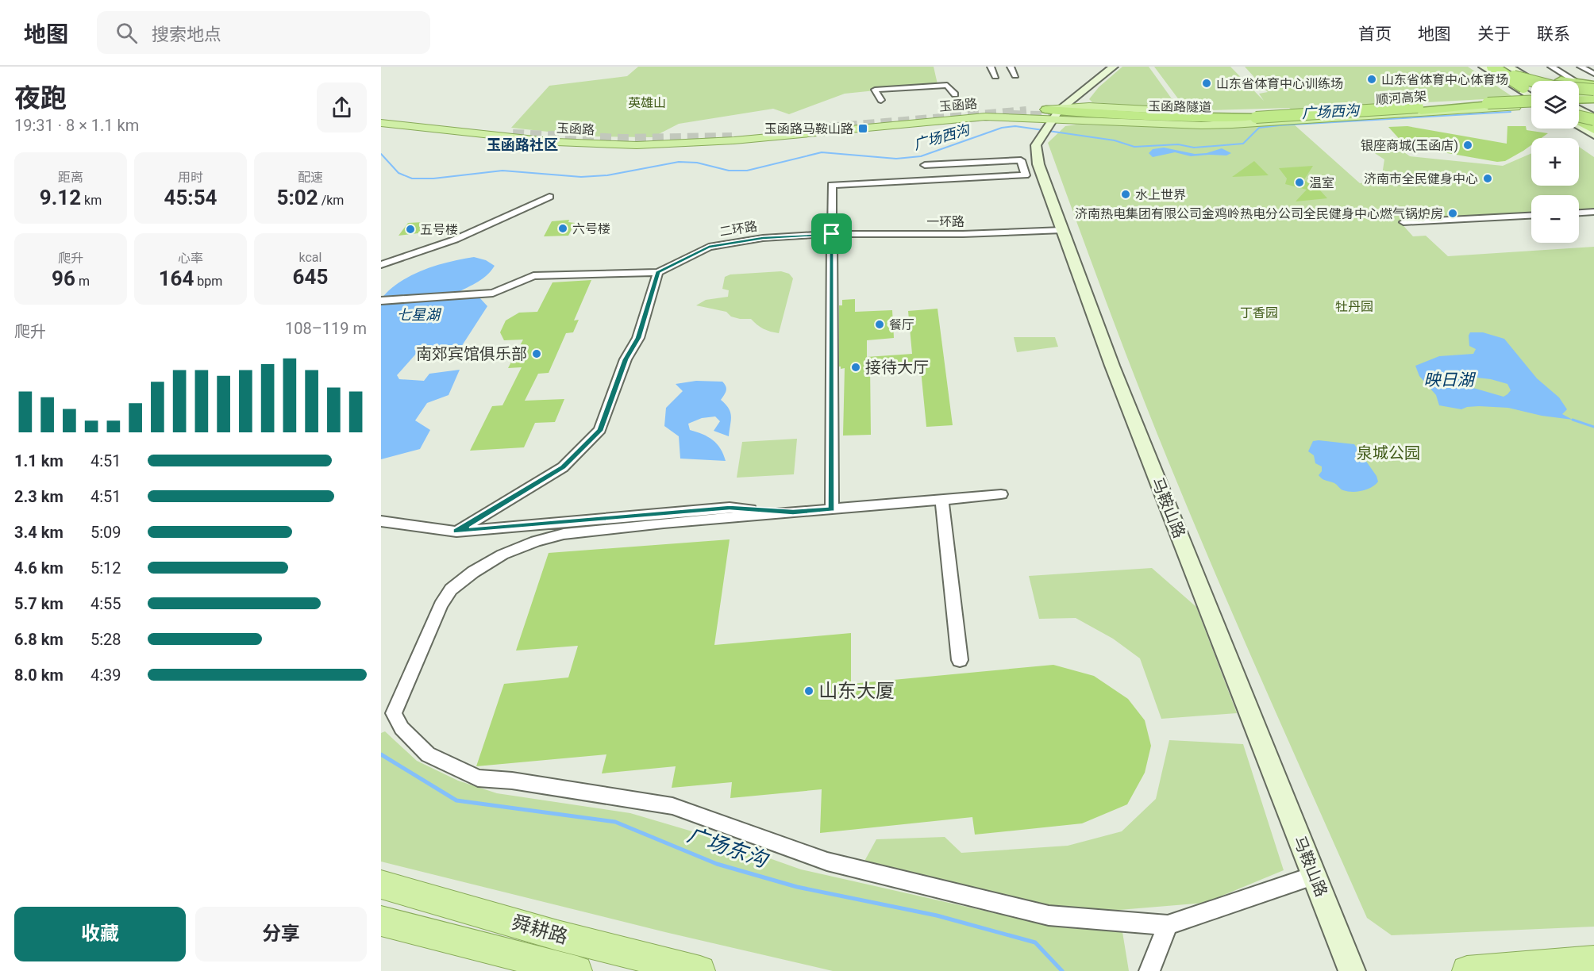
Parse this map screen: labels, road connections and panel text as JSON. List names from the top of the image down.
{
  "streets": {
    "highway": ["顺河高架", "玉函路隧道"],
    "main road": ["玉函路", "马鞍山路", "舜耕路"],
    "street": ["一环路", "二环路"]
  },
  "crossings": [
    ["顺河高架", "玉函路隧道"],
    ["玉函路", "马鞍山路"],
    ["一环路", "二环路"],
    ["一环路", "马鞍山路"]
  ],
  "districts": ["玉函路社区"],
  "water": [
    "广场西沟",
    "七星湖",
    "映日湖",
    "广场东沟"
  ],
  "parks": [
    "英雄山",
    "牡丹园",
    "丁香园",
    "泉城公园"
  ],
  "places": {
    "other": [
      "山东省体育中心体育场",
      "山东省体育中心训练场",
      "银座商城(玉函店)",
      "济南市全民健身中心",
      "温室",
      "水上世界",
      "济南热电集团有限公司金鸡岭热电分公司全民健身中心燃气锅炉房",
      "六号楼",
      "五号楼",
      "餐厅",
      "南郊宾馆俱乐部",
      "接待大厅",
      "山东大厦"
    ],
    "transit": ["玉函路马鞍山路"]
  },
  "page": {
    "header": "地图",
    "search": "搜索地点",
    "nav": [
      "首页",
      "地图",
      "关于",
      "联系"
    ],
    "heading": ["夜跑", "19:31 · 8 × 1.1 km"],
    "map_buttons": ["+", "−"],
    "stats": [
      ["距离", "9.12 km"],
      ["用时", "45:54"],
      ["配速", "5:02 /km"],
      ["爬升", "96 m"],
      ["心率", "164 bpm"],
      ["kcal", "645"]
    ],
    "chart": ["爬升", "108–119 m"],
    "list": [
      {
        "name": "1.1 km",
        "note": "4:51"
      },
      {
        "name": "2.3 km",
        "note": "4:51"
      },
      {
        "name": "3.4 km",
        "note": "5:09"
      },
      {
        "name": "4.6 km",
        "note": "5:12"
      },
      {
        "name": "5.7 km",
        "note": "4:55"
      },
      {
        "name": "6.8 km",
        "note": "5:28"
      },
      {
        "name": "8.0 km",
        "note": "4:39"
      }
    ],
    "buttons": ["收藏", "分享"]
  }
}
